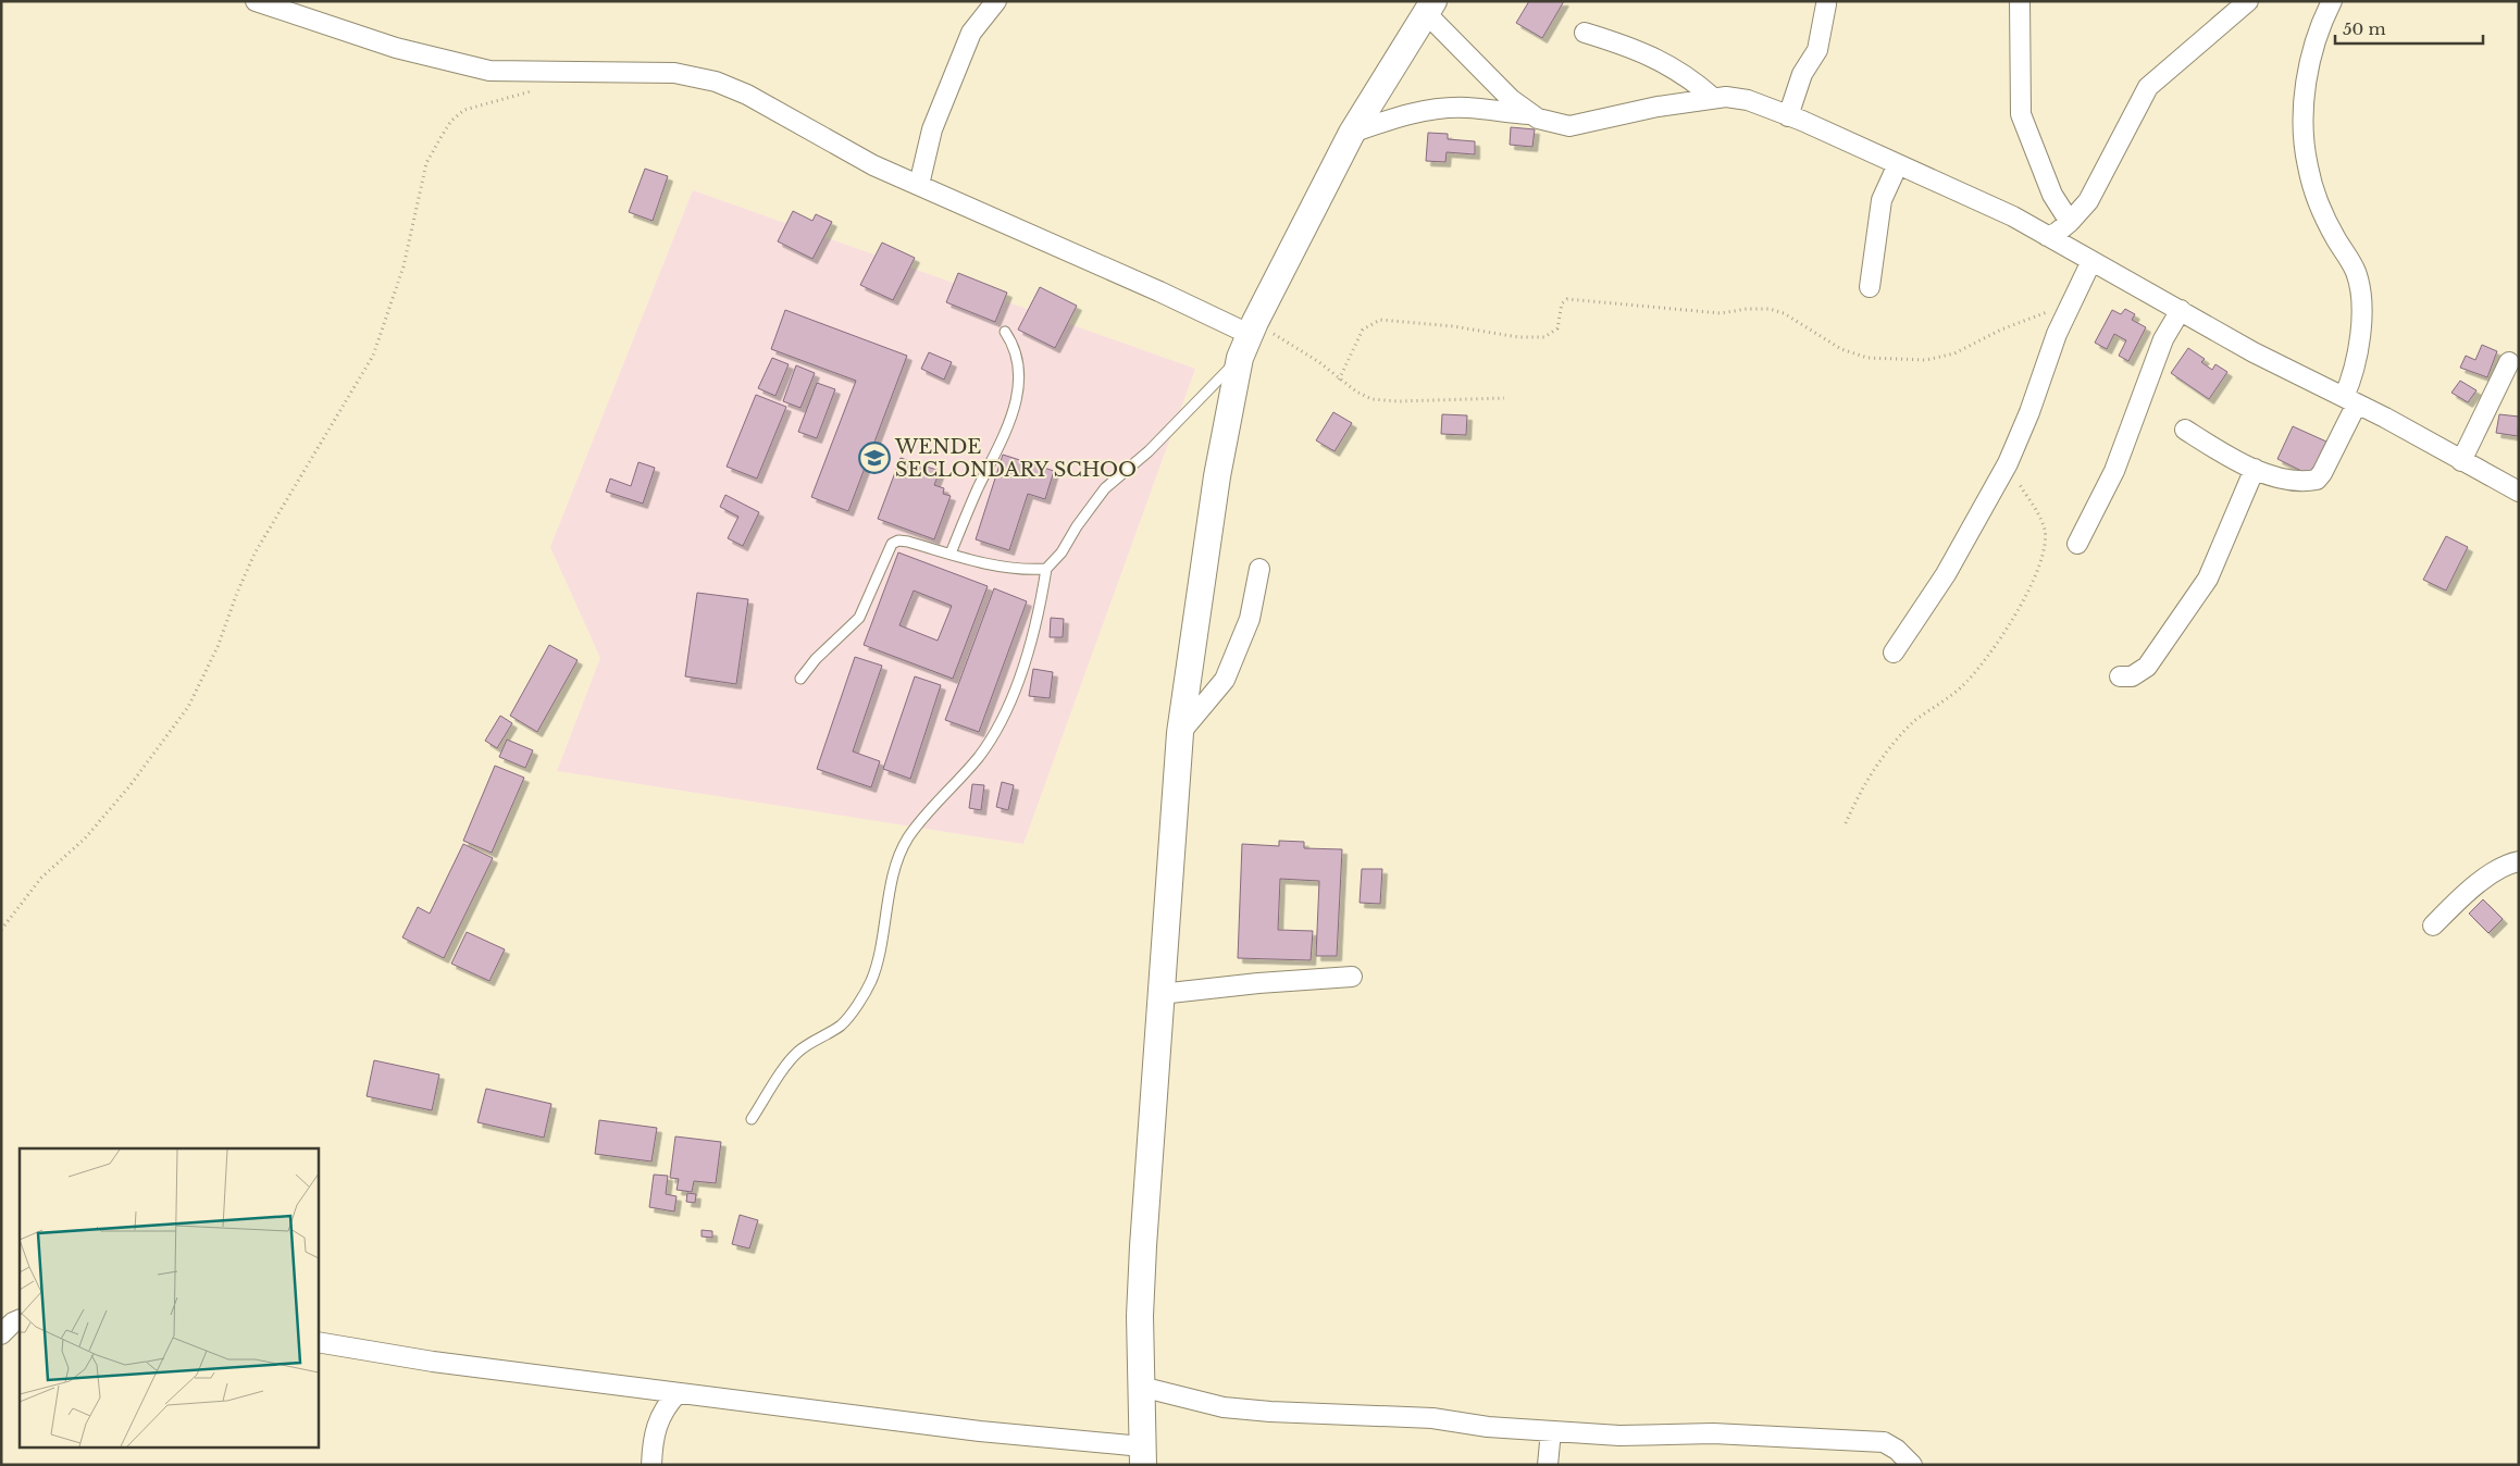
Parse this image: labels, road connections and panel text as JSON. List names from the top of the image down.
{
  "places": {
    "school or university": ["WENDE SECLONDARY SCHOO"]
  },
  "scale_bar": "50 m"
}
